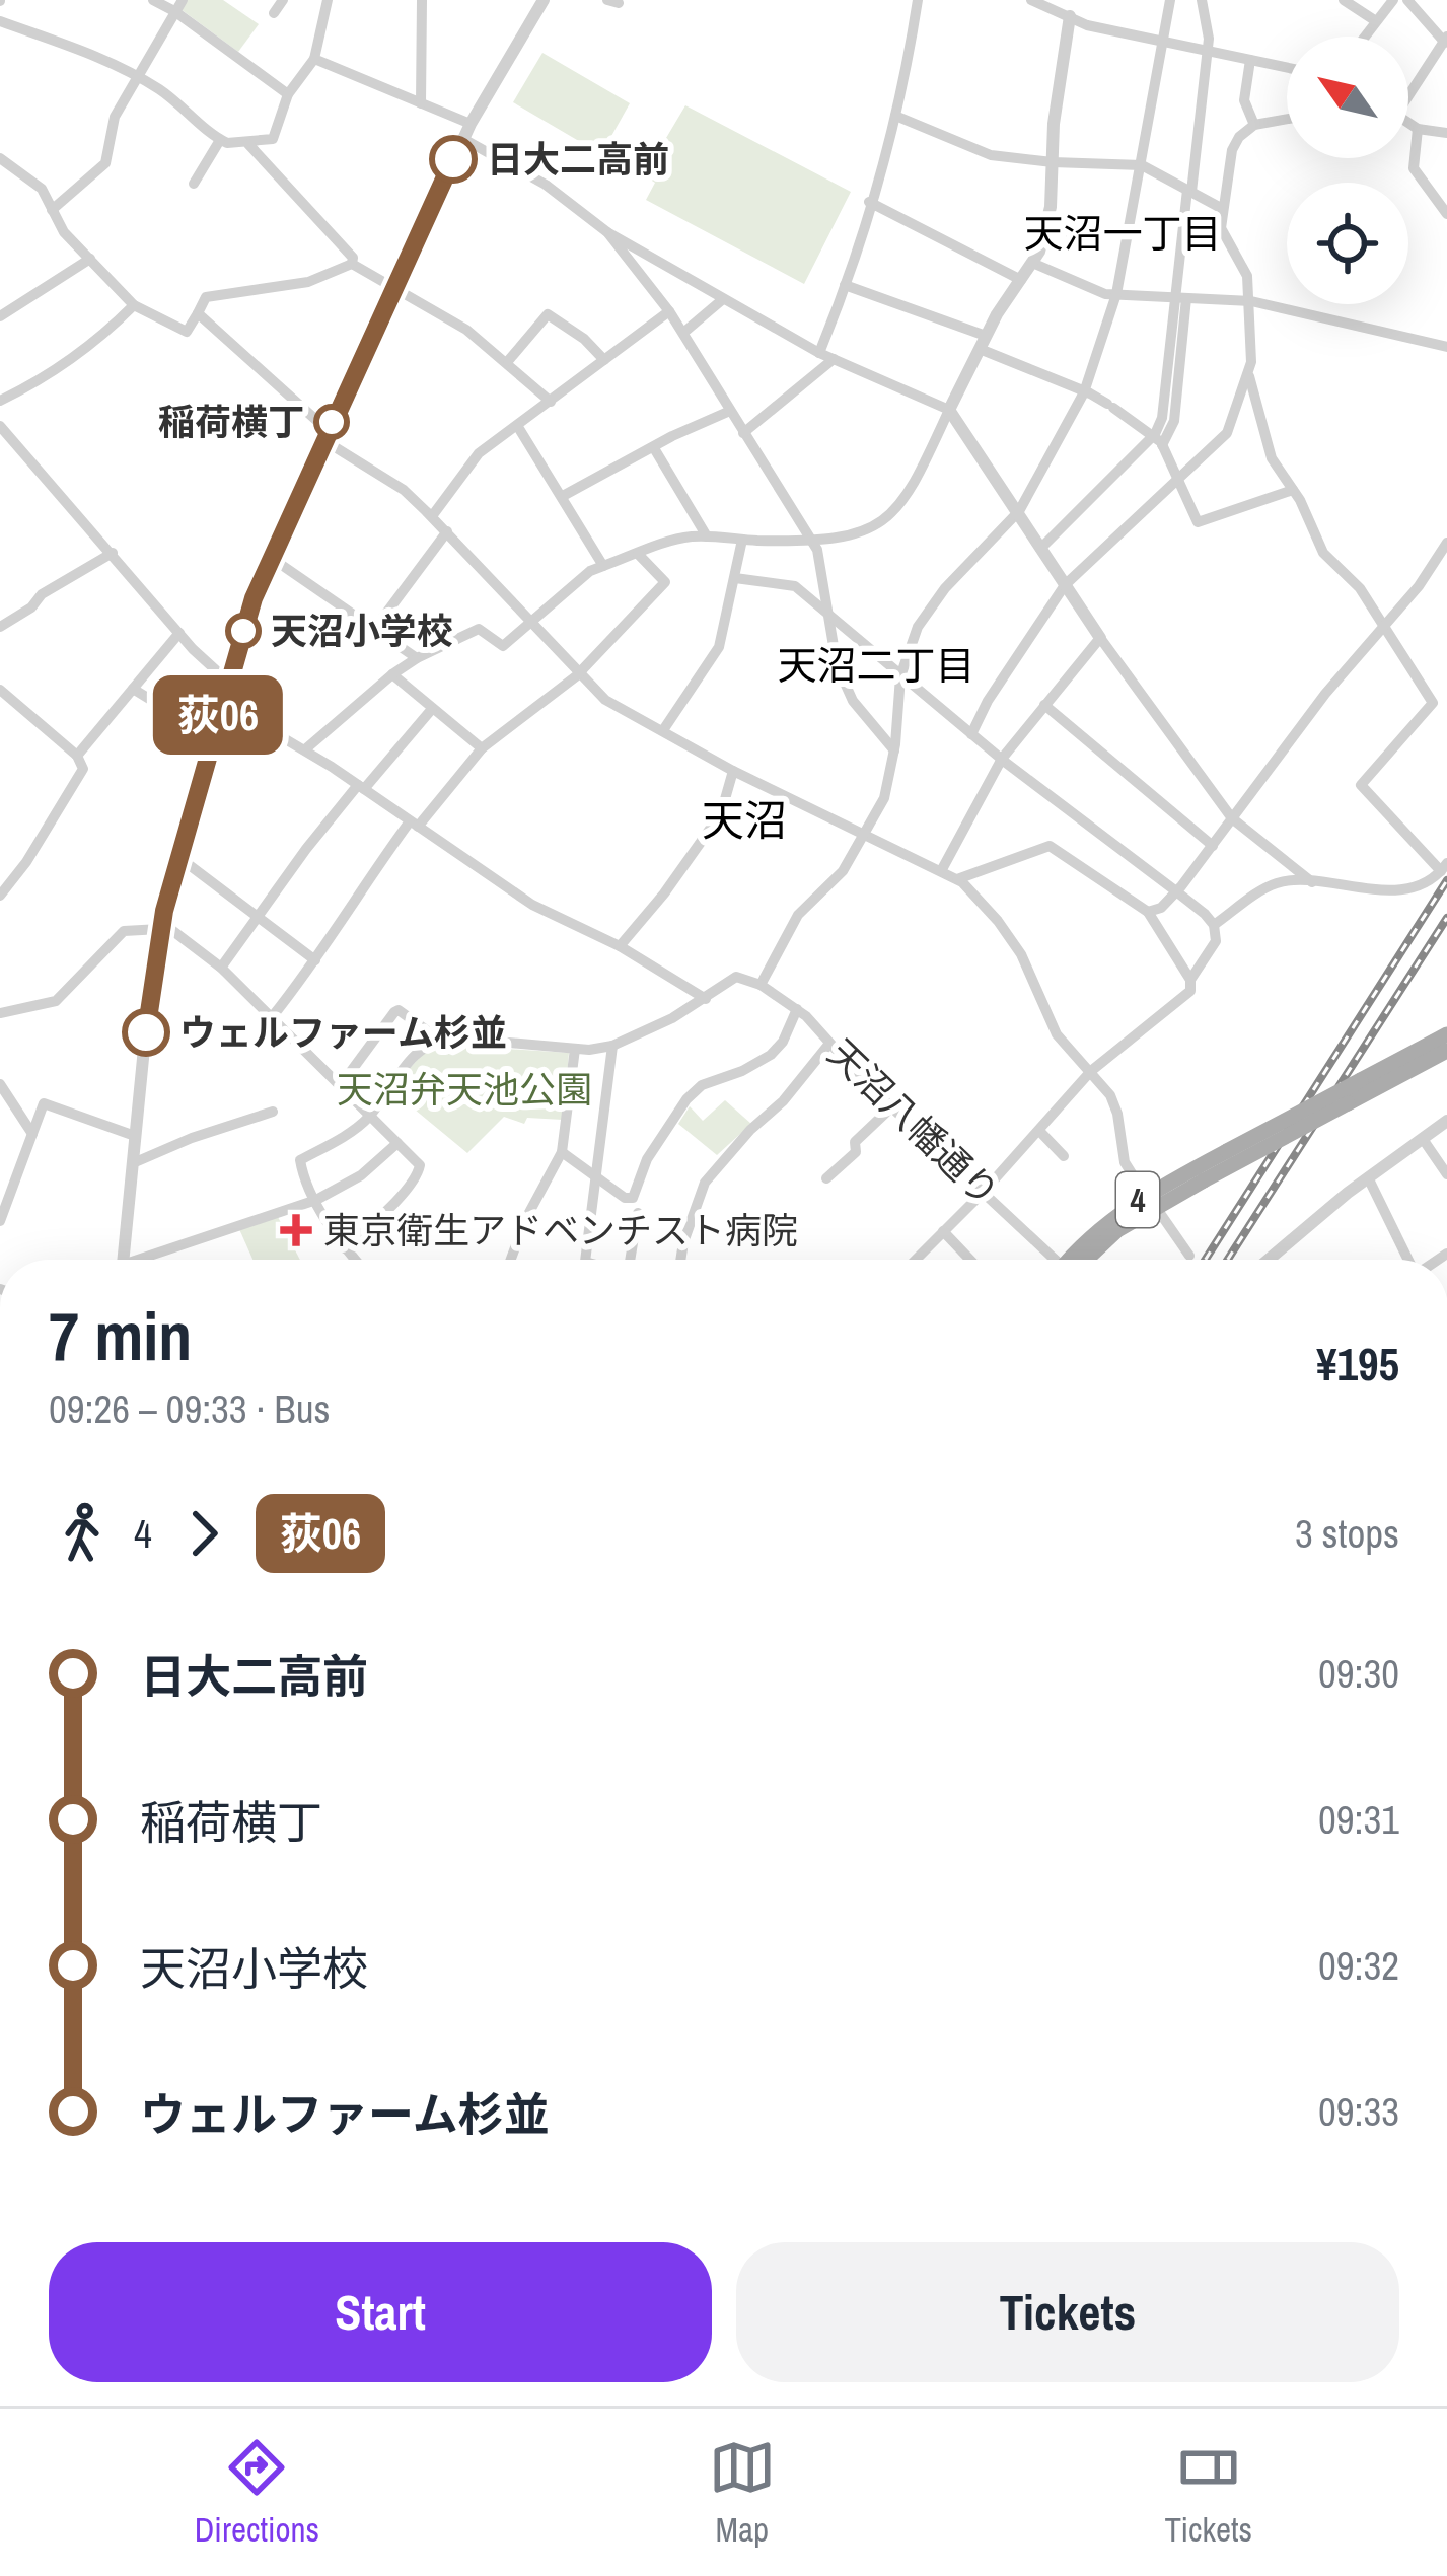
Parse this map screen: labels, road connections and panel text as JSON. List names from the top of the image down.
{
  "streets": {
    "main road": ["4"],
    "street": ["天沼八幡通り"]
  },
  "districts": ["天沼一丁目", "天沼二丁目", "天沼"],
  "parks": ["天沼弁天池公園"],
  "places": {
    "other": [
      "日大二高前",
      "稲荷横丁",
      "天沼小学校",
      "ウェルファーム杉並"
    ],
    "health": ["東京衛生アドベンチスト病院"]
  },
  "lines": ["bus line 荻06"],
  "north": "top left",
  "page": {
    "on_map": "荻06",
    "heading": ["7 min", "09:26 – 09:33 · Bus", "¥195"],
    "legs": ["4", "荻06", "3 stops"],
    "list": [
      {
        "name": "日大二高前",
        "value": "09:30"
      },
      {
        "name": "稲荷横丁",
        "value": "09:31"
      },
      {
        "name": "天沼小学校",
        "value": "09:32"
      },
      {
        "name": "ウェルファーム杉並",
        "value": "09:33"
      }
    ],
    "buttons": ["Start", "Tickets"],
    "tabs": ["Directions", "Map", "Tickets"]
  }
}
